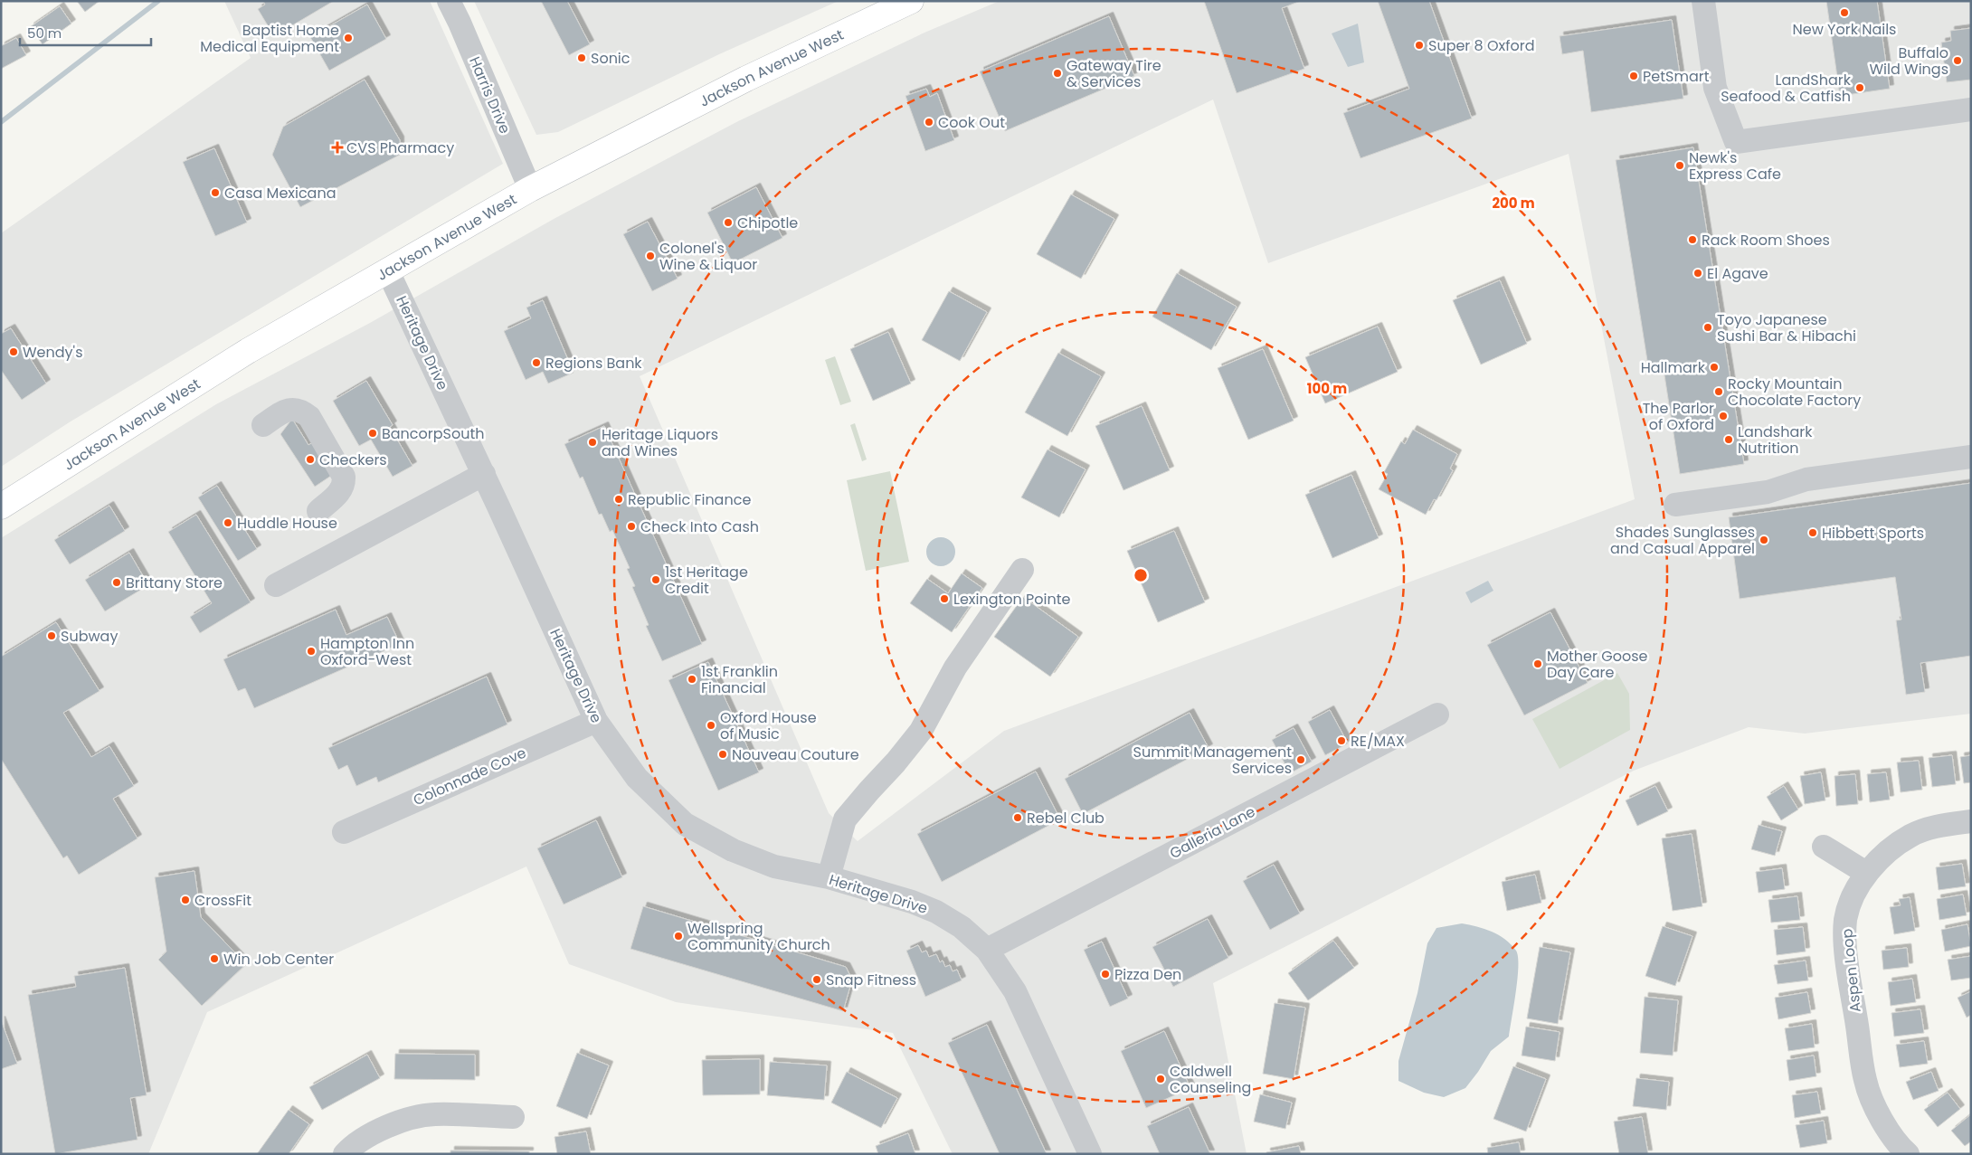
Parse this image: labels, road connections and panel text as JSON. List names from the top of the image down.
{
  "streets": {
    "main road": ["Jackson Avenue West"],
    "street": [
      "Harris Drive",
      "Heritage Drive",
      "Colonnade Cove",
      "Galleria Lane",
      "Aspen Loop"
    ]
  },
  "crossings": [
    ["Jackson Avenue West", "Harris Drive"],
    ["Jackson Avenue West", "Heritage Drive"],
    ["Heritage Drive", "Colonnade Cove"],
    ["Heritage Drive", "Galleria Lane"]
  ],
  "places": {
    "other": [
      "New York Nails",
      "Baptist Home Medical Equipment",
      "Super 8 Oxford",
      "Sonic",
      "Buffalo Wild Wings",
      "Gateway Tire & Services",
      "PetSmart",
      "LandShark Seafood & Catfish",
      "Cook Out",
      "Newk's Express Cafe",
      "Casa Mexicana",
      "Chipotle",
      "Rack Room Shoes",
      "Colonel's Wine & Liquor",
      "El Agave",
      "Toyo Japanese Sushi Bar & Hibachi",
      "Wendy's",
      "Regions Bank",
      "Hallmark",
      "Rocky Mountain Chocolate Factory",
      "The Parlor of Oxford",
      "BancorpSouth",
      "Landshark Nutrition",
      "Heritage Liquors and Wines",
      "Checkers",
      "Republic Finance",
      "Huddle House",
      "Check Into Cash",
      "Hibbett Sports",
      "Shades Sunglasses and Casual Apparel",
      "1st Heritage Credit",
      "Brittany Store",
      "Lexington Pointe",
      "Subway",
      "Hampton Inn Oxford-West",
      "Mother Goose Day Care",
      "1st Franklin Financial",
      "Oxford House of Music",
      "RE/MAX",
      "Nouveau Couture",
      "Summit Management Services",
      "Rebel Club",
      "CrossFit",
      "Wellspring Community Church",
      "Win Job Center",
      "Pizza Den",
      "Snap Fitness",
      "Caldwell Counseling"
    ],
    "health": ["CVS Pharmacy"]
  },
  "scale_bar": "50 m",
  "rings": ["200 m", "100 m"]
}
